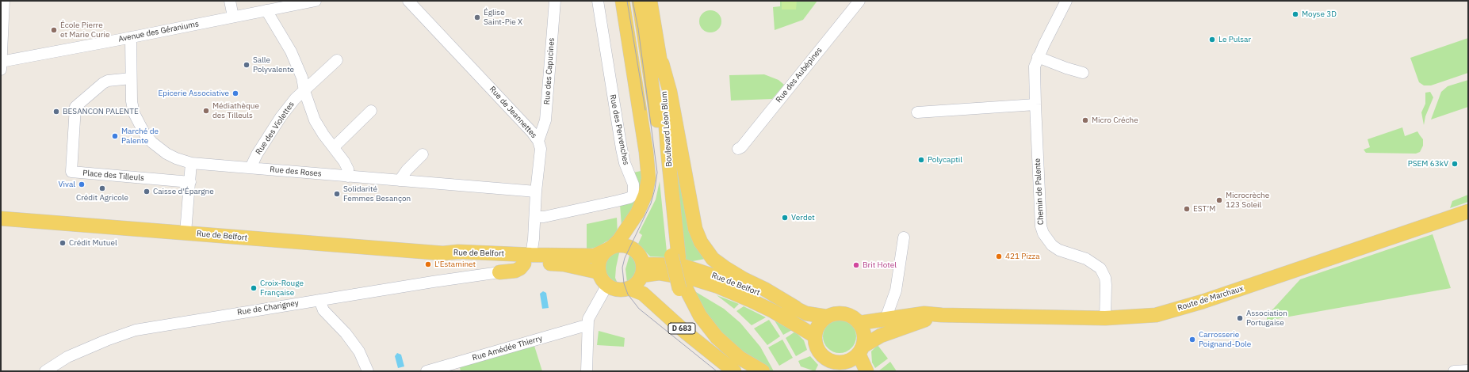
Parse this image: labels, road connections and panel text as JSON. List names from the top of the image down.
{
  "streets": {
    "main road": [
      "Boulevard Léon Blum",
      "Rue de Belfort",
      "Route de Marchaux",
      "D 683"
    ],
    "street": [
      "Avenue des Géraniums",
      "Rue des Capucines",
      "Rue des Aubépines",
      "Rue de Jeannettes",
      "Rue des Violettes",
      "Rue des Pervenches",
      "Rue des Roses",
      "Place des Tilleuls",
      "Chemin de Palente",
      "Rue de Charigney",
      "Rue Amédée Thierry"
    ]
  },
  "crossings": [
    ["Avenue des Géraniums", "Rue des Roses"],
    ["Rue des Capucines", "Rue de Jeannettes"],
    ["Rue de Jeannettes", "Rue des Pervenches"],
    ["Rue de Jeannettes", "Rue des Roses"],
    ["Rue de Jeannettes", "Rue de Belfort"],
    ["Rue des Violettes", "Rue des Roses"],
    ["Rue des Roses", "Place des Tilleuls"],
    ["Chemin de Palente", "Route de Marchaux"],
    ["Rue de Belfort", "Route de Marchaux"],
    ["Rue de Belfort", "Rue de Charigney"],
    ["Rue de Belfort", "D 683"]
  ],
  "places": [
    "Moyse 3D",
    "Église Saint-Pie X",
    "École Pierre et Marie Curie",
    "Le Pulsar",
    "Salle Polyvalente",
    "Epicerie Associative",
    "Médiathèque des Tilleuls",
    "BESANCON PALENTE",
    "Micro Créche",
    "Marché de Palente",
    "Polycaptil",
    "PSEM 63kV",
    "Vival",
    "Crédit Agricole",
    "Caisse d'Épargne",
    "Solidarité Femmes Besançon",
    "Microcrèche 123 Soleil",
    "EST’M",
    "Verdet",
    "Crédit Mutuel",
    "421 Pizza",
    "L'Estaminet",
    "Brit Hotel",
    "Croix-Rouge Française",
    "Association Portugaise",
    "Carrosserie Poignand-Dole"
  ]
}
